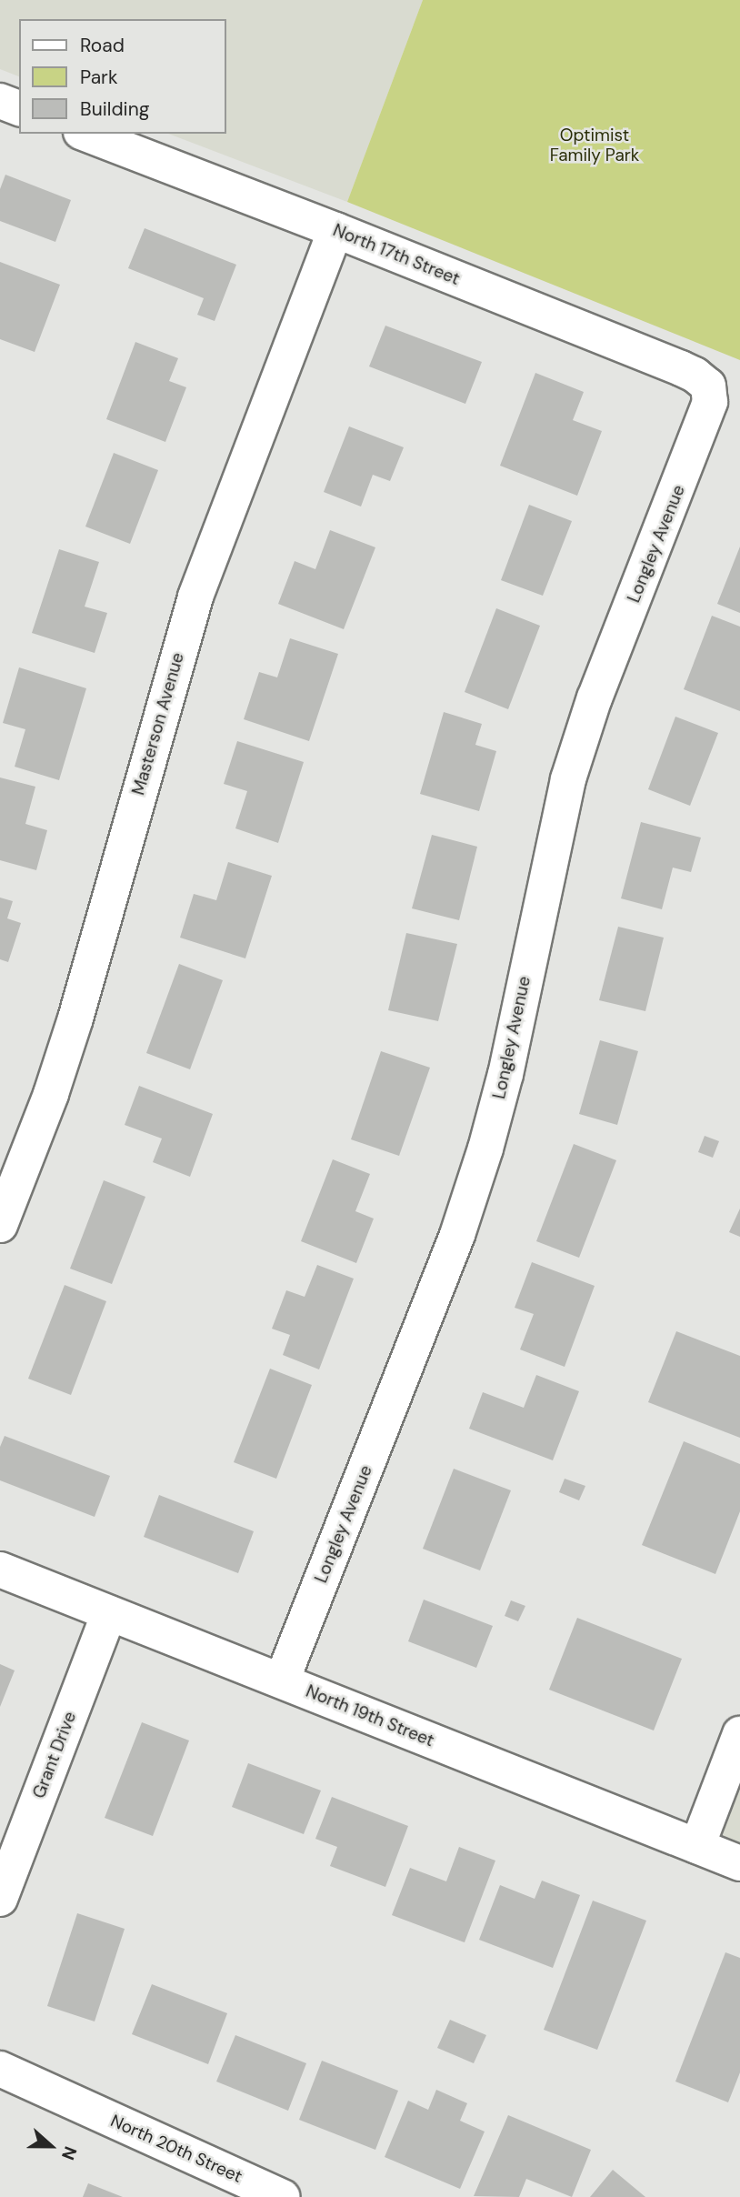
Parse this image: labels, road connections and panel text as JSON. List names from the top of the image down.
{
  "streets": {
    "street": [
      "North 17th Street",
      "Longley Avenue",
      "Masterson Avenue",
      "North 19th Street",
      "Grant Drive",
      "North 20th Street"
    ]
  },
  "crossings": [
    ["North 17th Street", "Longley Avenue"],
    ["North 17th Street", "Masterson Avenue"],
    ["Longley Avenue", "North 19th Street"],
    ["North 19th Street", "Grant Drive"]
  ],
  "parks": ["Optimist Family Park"],
  "legend": ["Road", "Park", "Building"],
  "north": "right"
}
